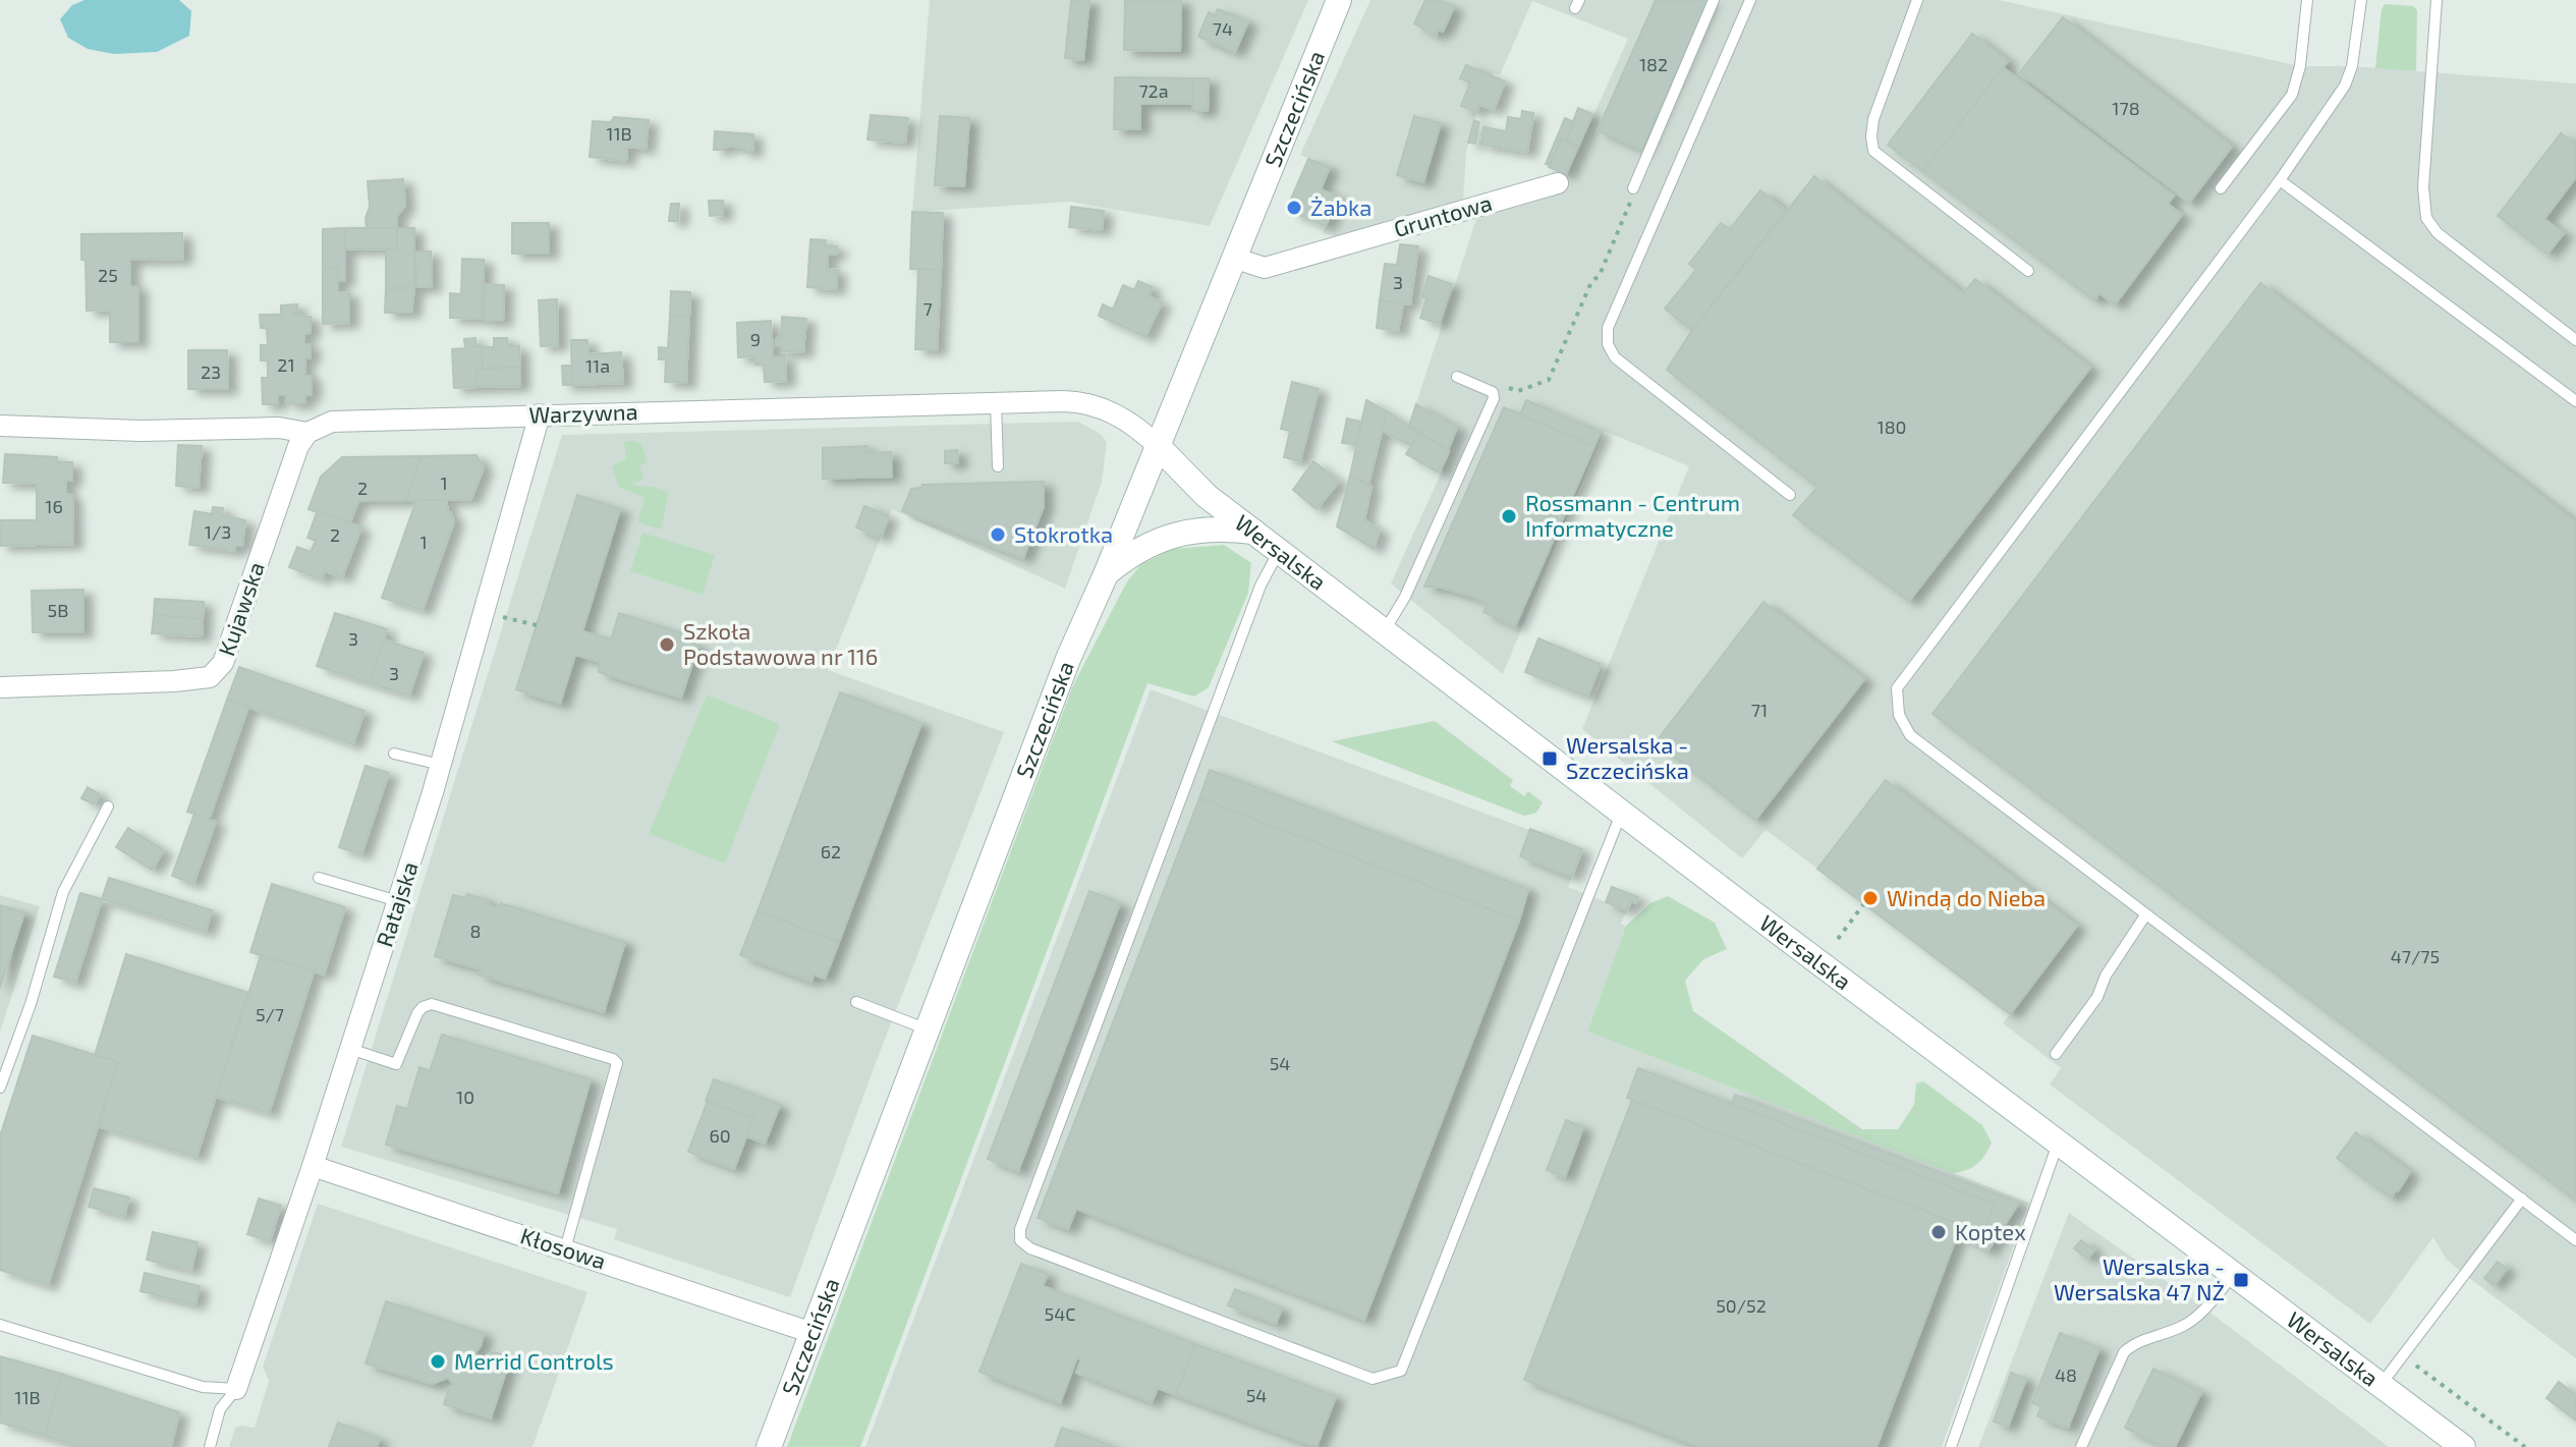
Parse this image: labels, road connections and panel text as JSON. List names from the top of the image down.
{
  "streets": {
    "street": [
      "Szczecińska",
      "Gruntowa",
      "Warzywna",
      "Wersalska",
      "Kujawska",
      "Ratajska",
      "Kłosowa"
    ]
  },
  "crossings": [
    ["Szczecińska", "Gruntowa"],
    ["Szczecińska", "Warzywna"],
    ["Szczecińska", "Wersalska"],
    ["Szczecińska", "Kłosowa"],
    ["Warzywna", "Wersalska"],
    ["Warzywna", "Kujawska"],
    ["Warzywna", "Ratajska"],
    ["Ratajska", "Kłosowa"]
  ],
  "places": {
    "other": [
      "Żabka",
      "Rossmann - Centrum Informatyczne",
      "Stokrotka",
      "Szkoła Podstawowa nr 116",
      "Windą do Nieba",
      "Koptex",
      "Merrid Controls"
    ],
    "transit": ["Wersalska - Szczecińska", "Wersalska - Wersalska 47 NŻ"]
  },
  "house_numbers": [
    "74",
    "182",
    "72a",
    "178",
    "11B",
    "25",
    "3",
    "7",
    "9",
    "21",
    "11a",
    "23",
    "180",
    "1",
    "2",
    "16",
    "1/3",
    "2",
    "1",
    "5B",
    "3",
    "3",
    "71",
    "62",
    "8",
    "47/75",
    "5/7",
    "54",
    "10",
    "60",
    "50/52",
    "54C",
    "48",
    "54",
    "11B"
  ]
}
